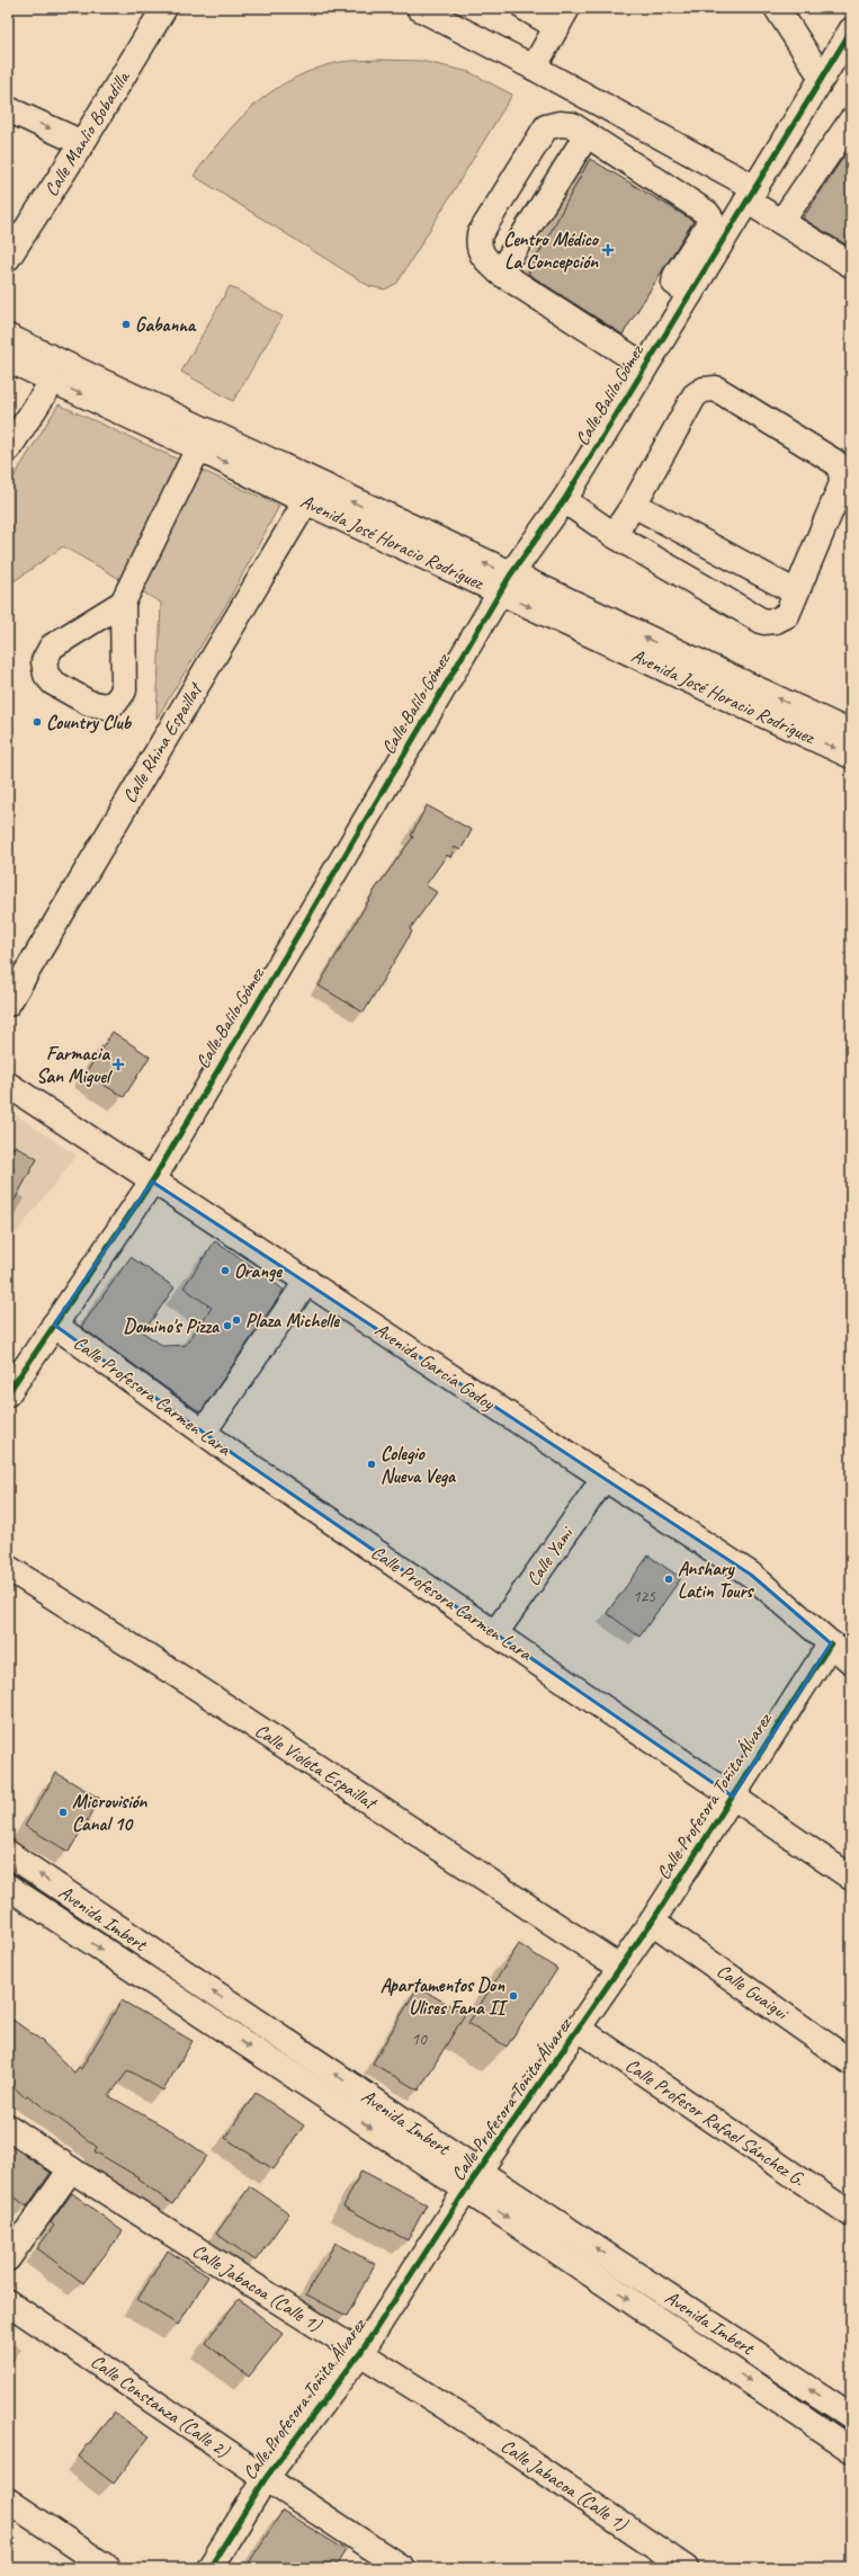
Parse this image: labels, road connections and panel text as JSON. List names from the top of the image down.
{
  "streets": {
    "street": [
      "Calle Manlio Bobadilla",
      "Calle Balilo Gómez",
      "Avenida José Horacio Rodríguez",
      "Calle Rhina Espaillat",
      "Avenida García Godoy",
      "Calle Profesora Carmen Lara",
      "Calle Yami",
      "Calle Violeta Espaillat",
      "Calle Profesora Toñita Álvarez",
      "Avenida Imbert",
      "Calle Guaigui",
      "Calle Profesor Rafael Sánchez G.",
      "Calle Jabacoa (Calle 1)",
      "Calle Constanza (Calle 2)"
    ]
  },
  "crossings": [
    ["Calle Balilo Gómez", "Avenida José Horacio Rodríguez"],
    ["Calle Balilo Gómez", "Avenida García Godoy"],
    ["Calle Balilo Gómez", "Calle Profesora Carmen Lara"],
    ["Avenida José Horacio Rodríguez", "Calle Rhina Espaillat"],
    ["Avenida García Godoy", "Calle Yami"],
    ["Avenida García Godoy", "Calle Profesora Toñita Álvarez"],
    ["Calle Profesora Carmen Lara", "Calle Yami"],
    ["Calle Profesora Carmen Lara", "Calle Profesora Toñita Álvarez"],
    ["Calle Violeta Espaillat", "Calle Profesora Toñita Álvarez"],
    ["Calle Profesora Toñita Álvarez", "Avenida Imbert"],
    ["Calle Profesora Toñita Álvarez", "Calle Guaigui"],
    ["Calle Profesora Toñita Álvarez", "Calle Profesor Rafael Sánchez G."],
    ["Calle Profesora Toñita Álvarez", "Calle Jabacoa (Calle 1)"],
    ["Calle Profesora Toñita Álvarez", "Calle Constanza (Calle 2)"]
  ],
  "places": {
    "health": ["Centro Médico La Concepción", "Farmacia San Miguel"],
    "other": [
      "Gabanna",
      "Country Club",
      "Orange",
      "Plaza Michelle",
      "Domino's Pizza",
      "Colegio Nueva Vega",
      "Anshary Latin Tours",
      "Microvisión Canal 10",
      "Apartamentos Don Ulises Fana II"
    ]
  },
  "house_numbers": ["125", "10"]
}
